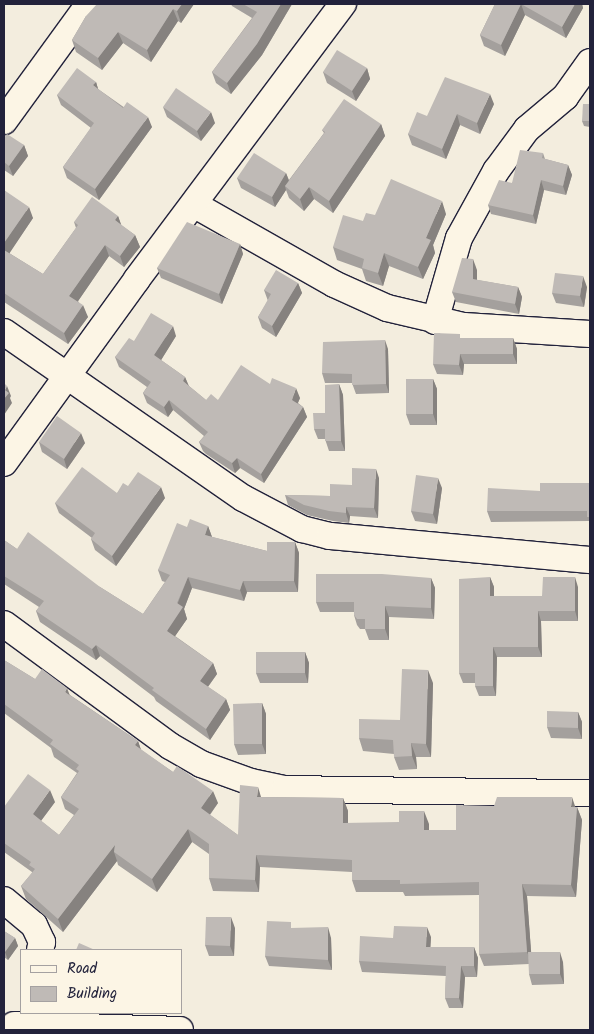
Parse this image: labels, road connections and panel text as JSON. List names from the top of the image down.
{
  "legend": ["Road", "Building"]
}
